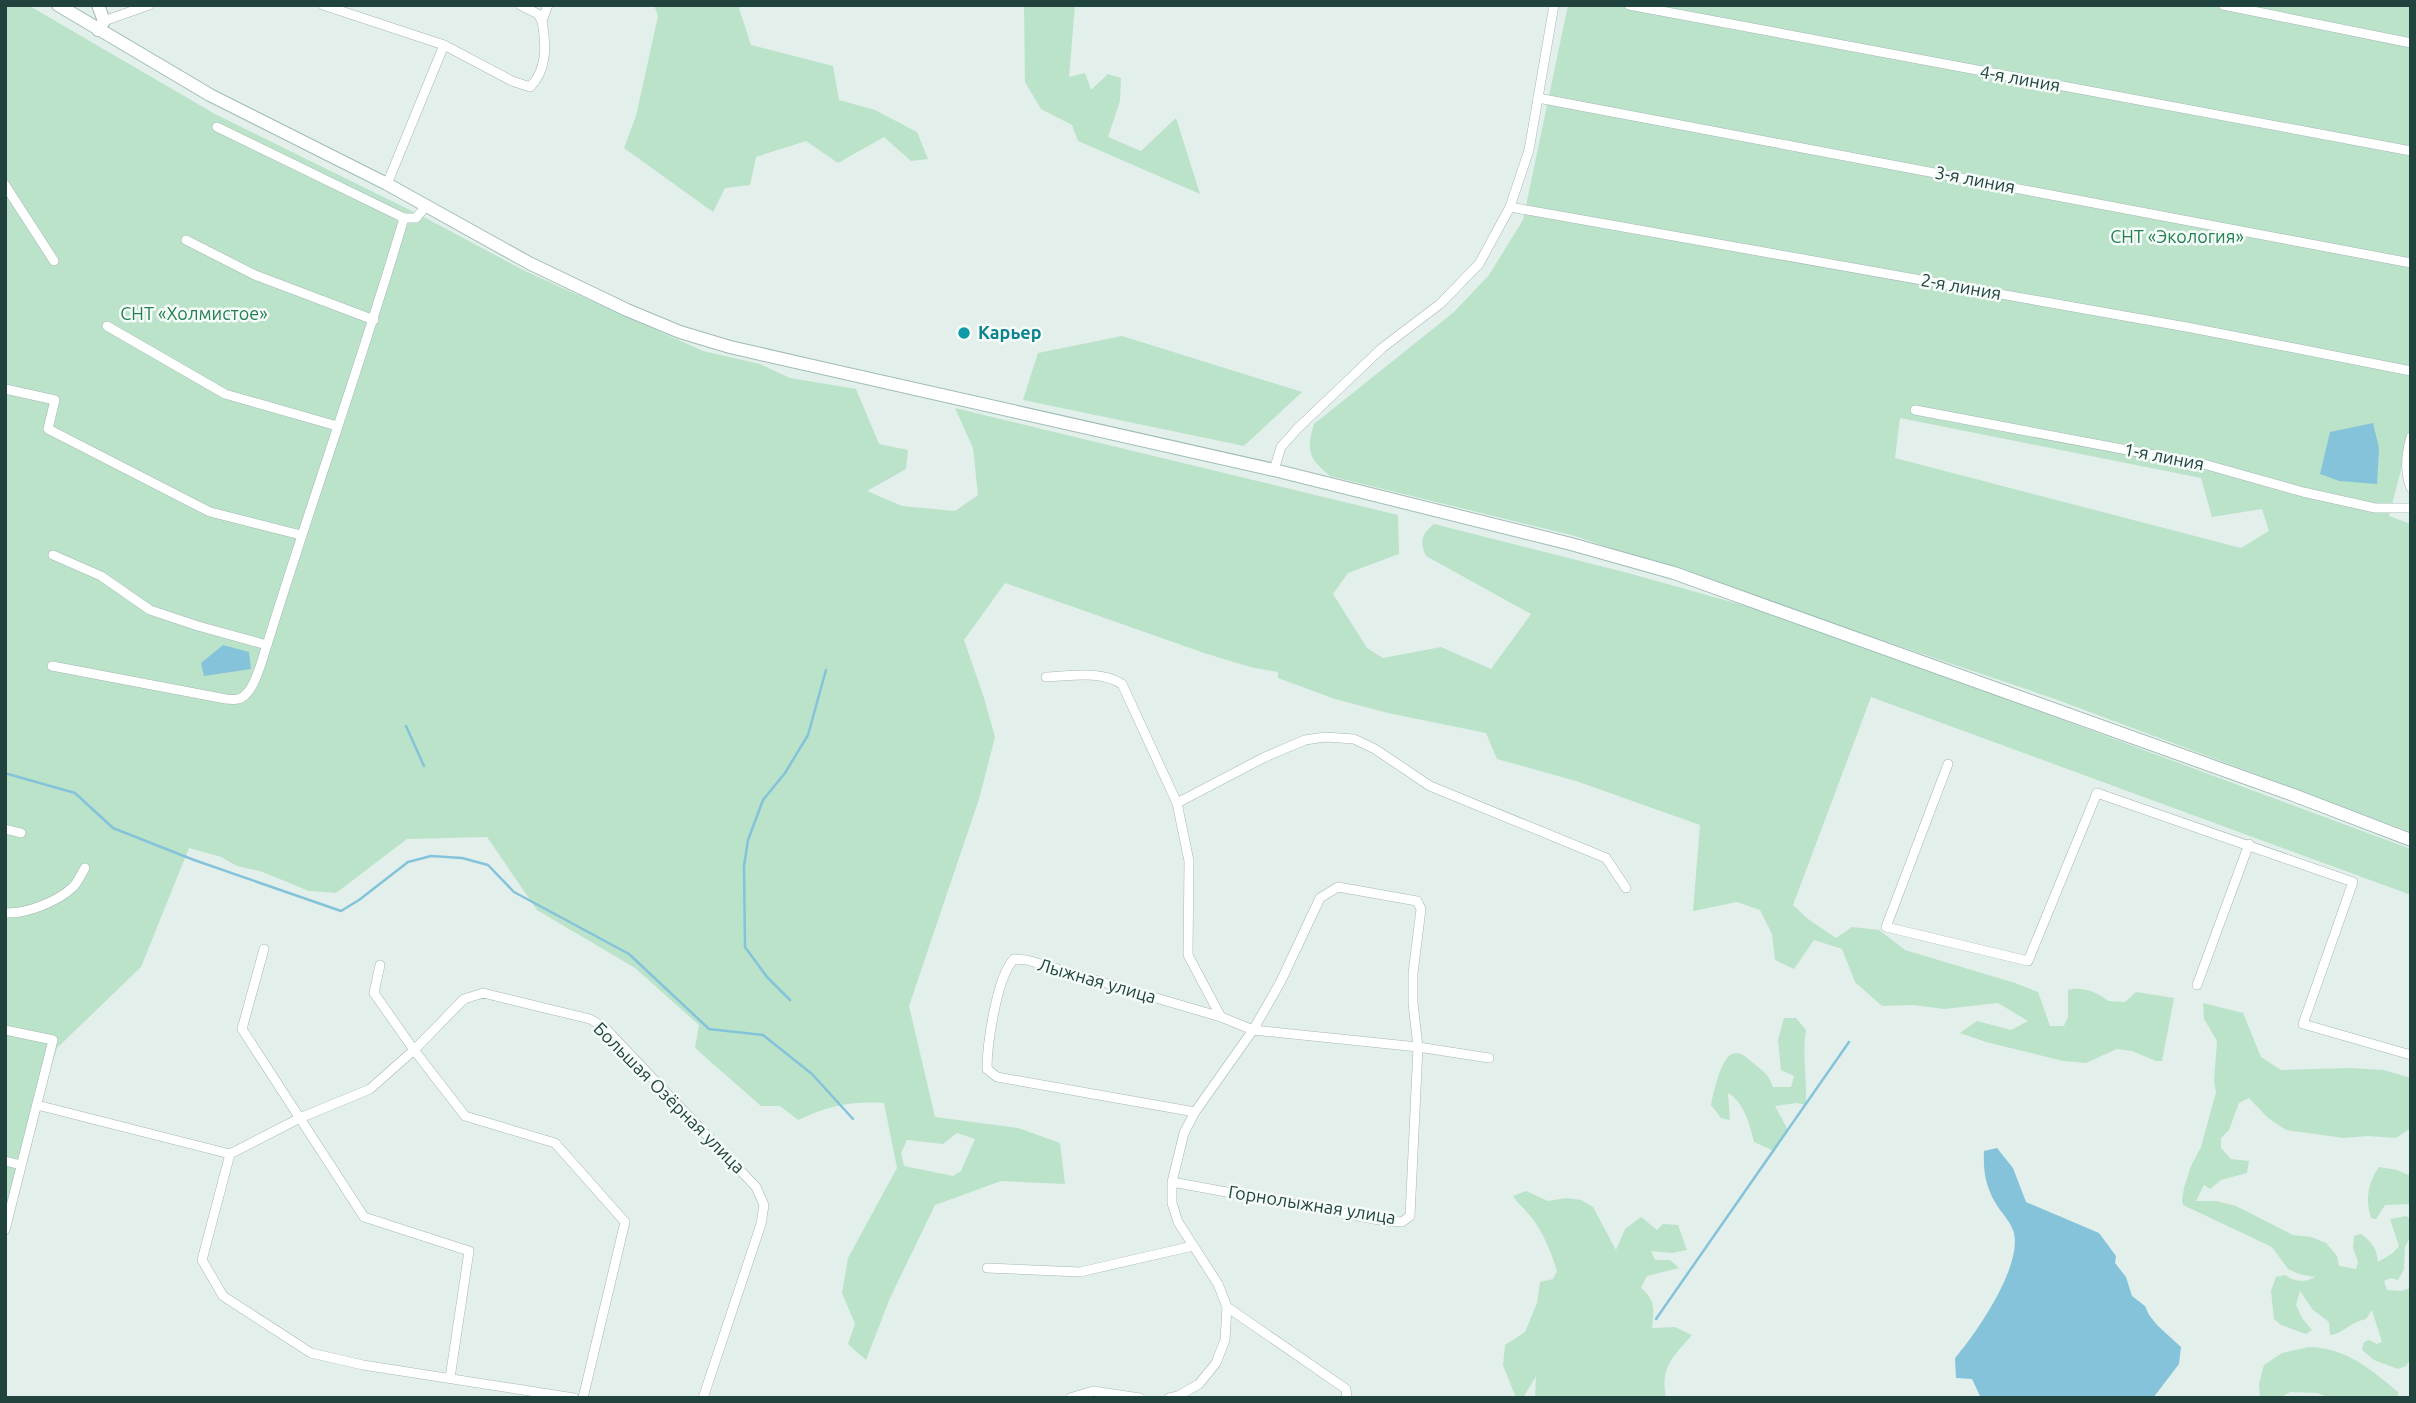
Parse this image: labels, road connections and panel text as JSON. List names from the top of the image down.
{
  "streets": {
    "street": [
      "4-я линия",
      "3-я линия",
      "2-я линия",
      "1-я линия",
      "Лыжная улица",
      "Большая Озёрная улица",
      "Горнолыжная улица"
    ]
  },
  "crossings": [
    ["Лыжная улица", "Горнолыжная улица"]
  ],
  "parks": ["СНТ «Экология»", "СНТ «Холмистое»"],
  "places": ["Карьер"]
}
